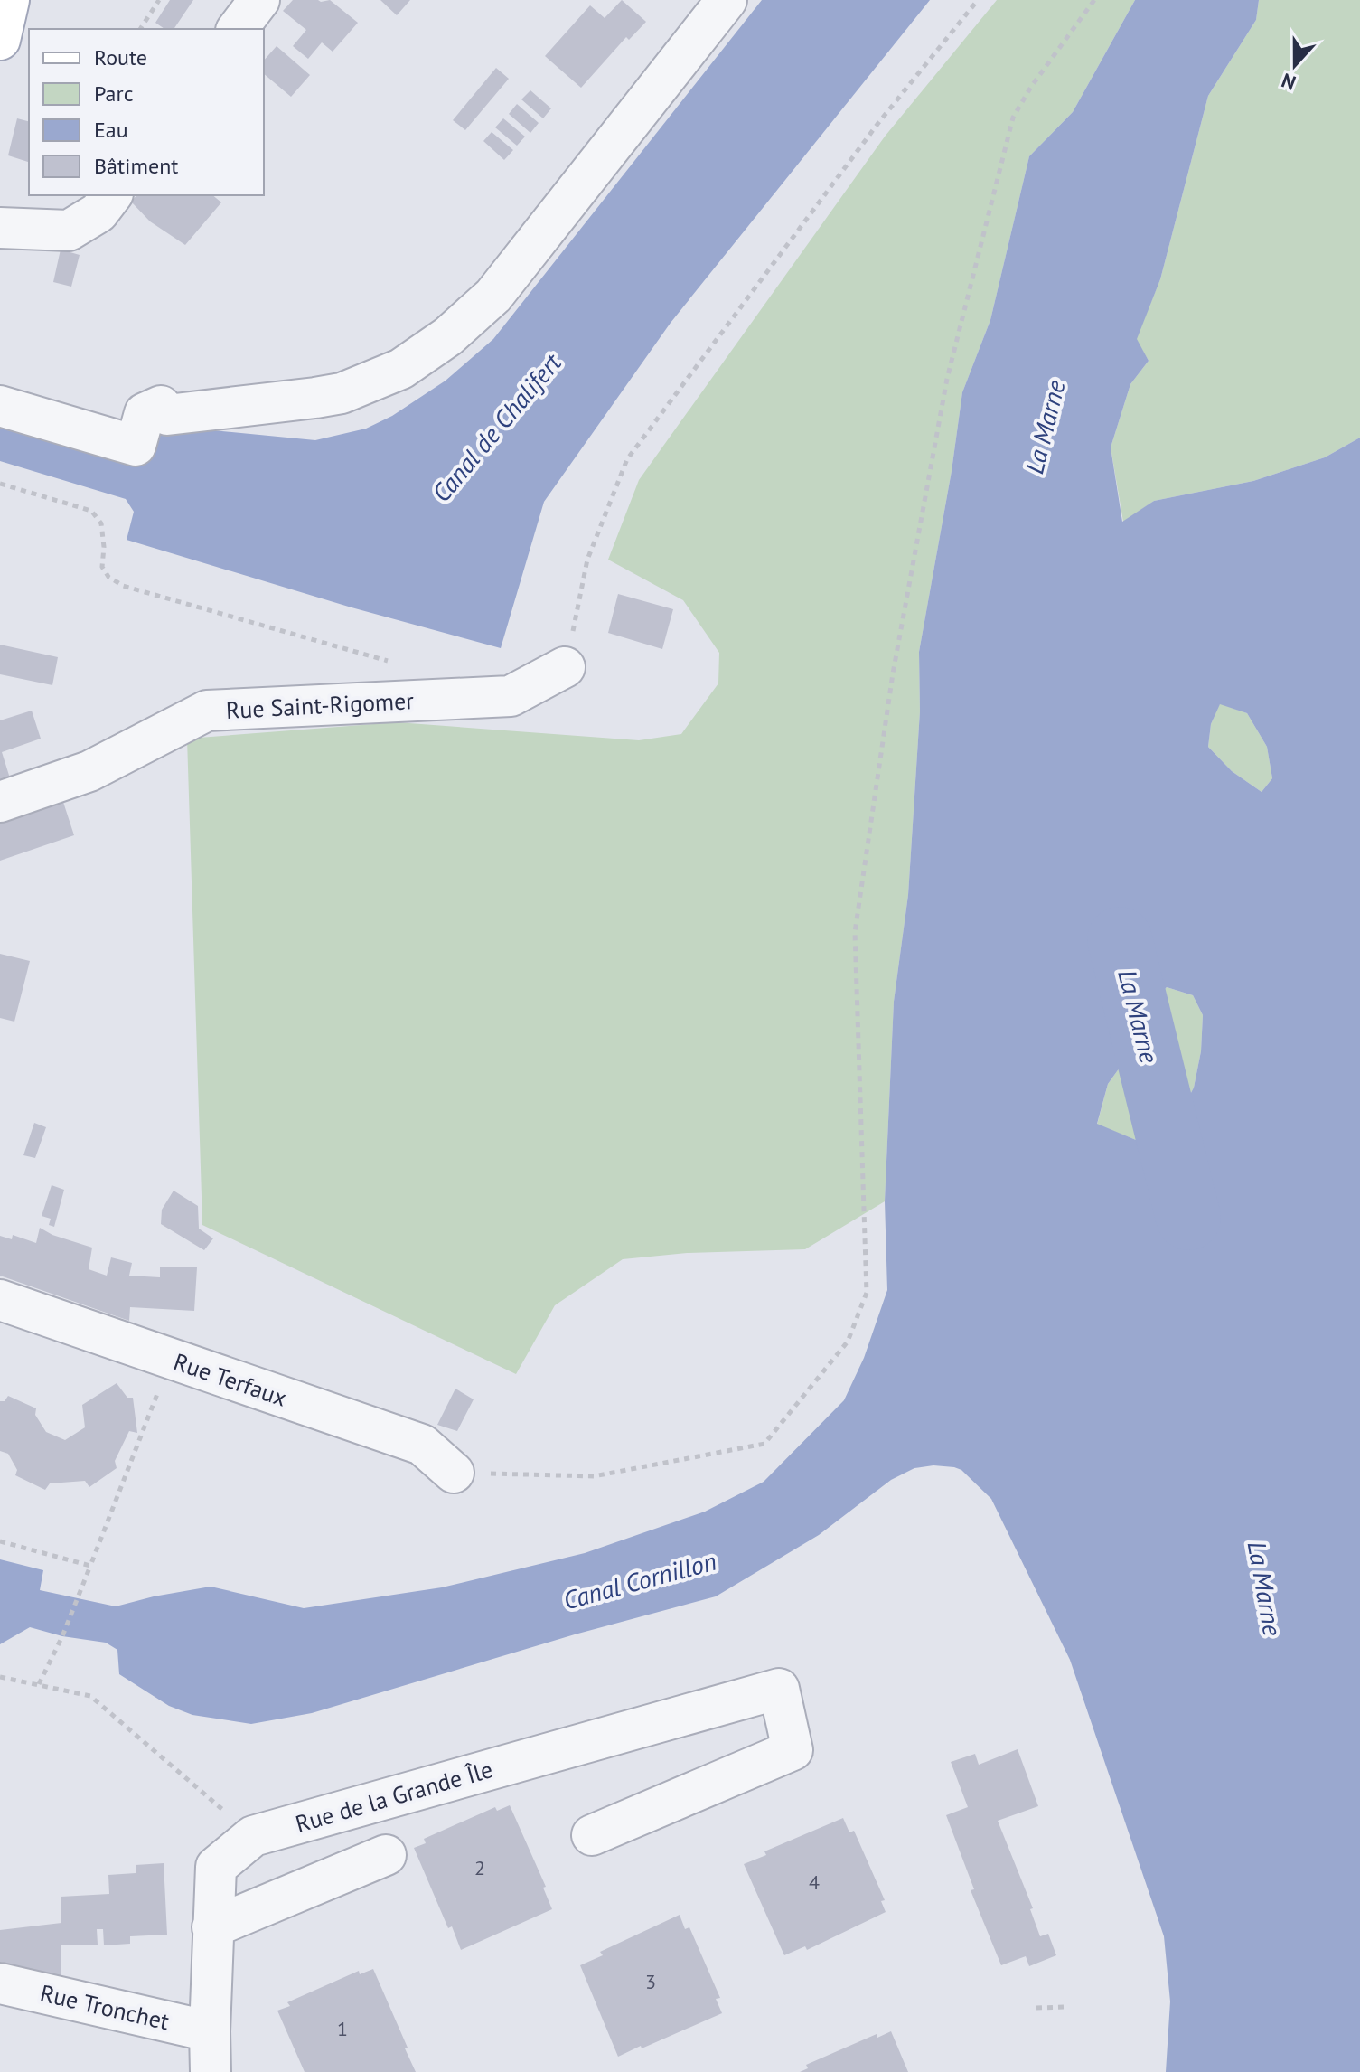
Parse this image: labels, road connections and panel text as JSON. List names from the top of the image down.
{
  "streets": {
    "street": [
      "Rue Saint-Rigomer",
      "Rue Terfaux",
      "Rue de la Grande Île",
      "Rue Tronchet"
    ]
  },
  "crossings": [
    ["Rue de la Grande Île", "Rue Tronchet"]
  ],
  "water": ["La Marne", "Canal de Chalifert", "Canal Cornillon"],
  "house_numbers": [
    "2",
    "4",
    "3",
    "1"
  ],
  "legend": [
    "Route",
    "Parc",
    "Eau",
    "Bâtiment"
  ],
  "north": "bottom"
}
